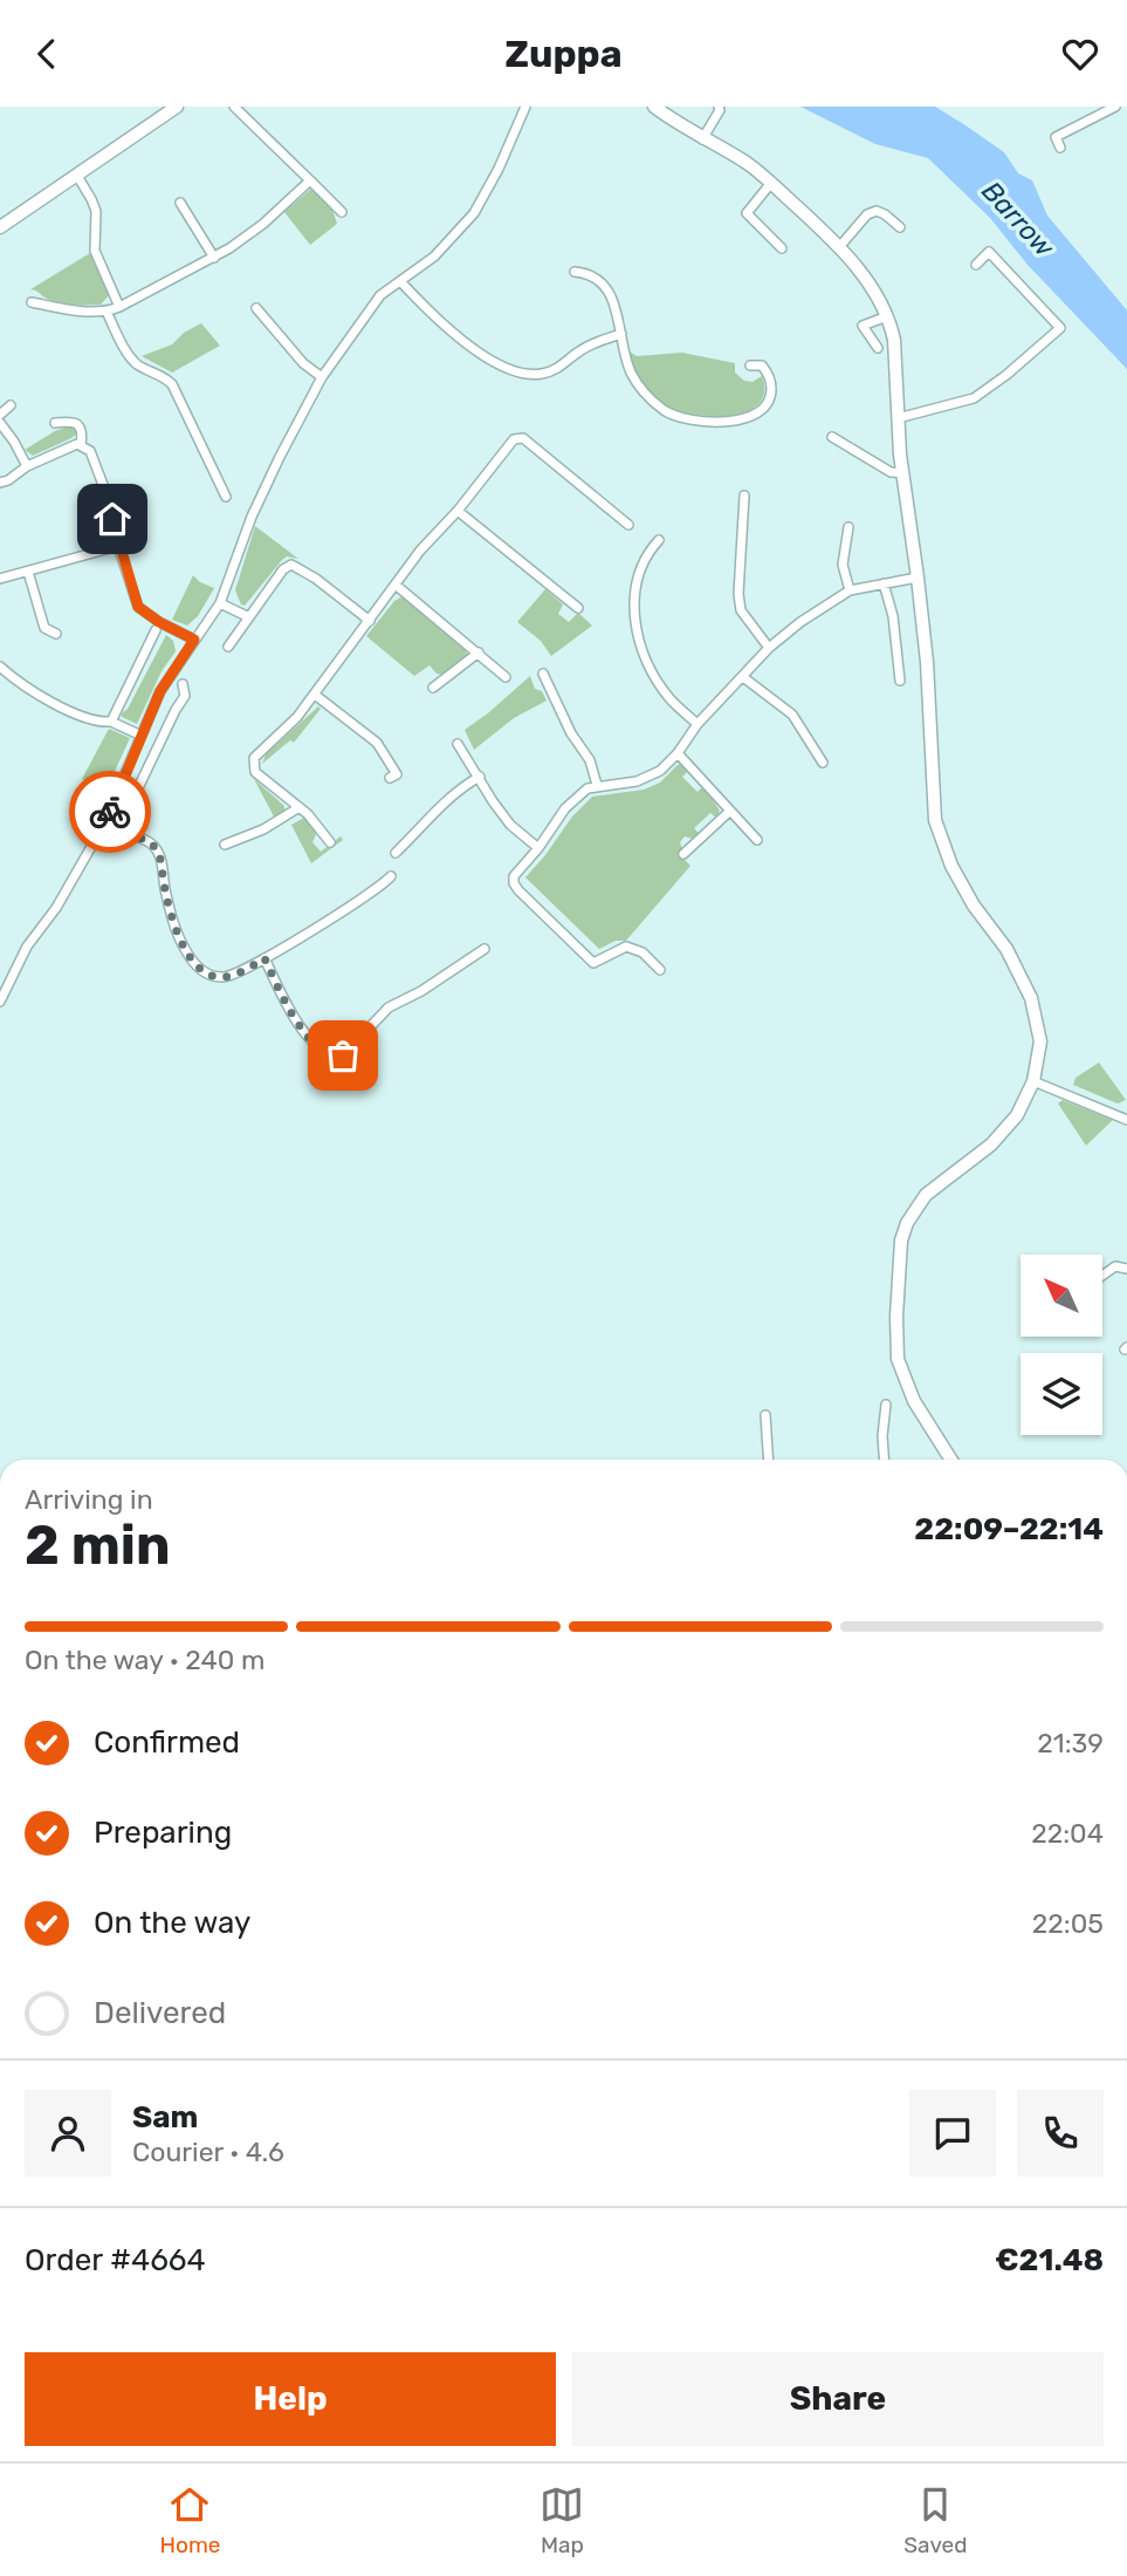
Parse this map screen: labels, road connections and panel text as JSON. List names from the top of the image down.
{
  "water": ["Barrow"],
  "north": "top left",
  "page": {
    "header": "Zuppa",
    "heading": ["2 min", "Arriving in", "22:09–22:14"],
    "panel": [
      "Sam",
      "Courier · 4.6",
      "Order #4664",
      "€21.48"
    ],
    "bar": "On the way · 240 m",
    "list": [
      ["Confirmed", "21:39"],
      ["Preparing", "22:04"],
      ["On the way", "22:05"],
      "Delivered"
    ],
    "buttons": ["Help", "Share"],
    "tabs": ["Home", "Map", "Saved"]
  }
}
